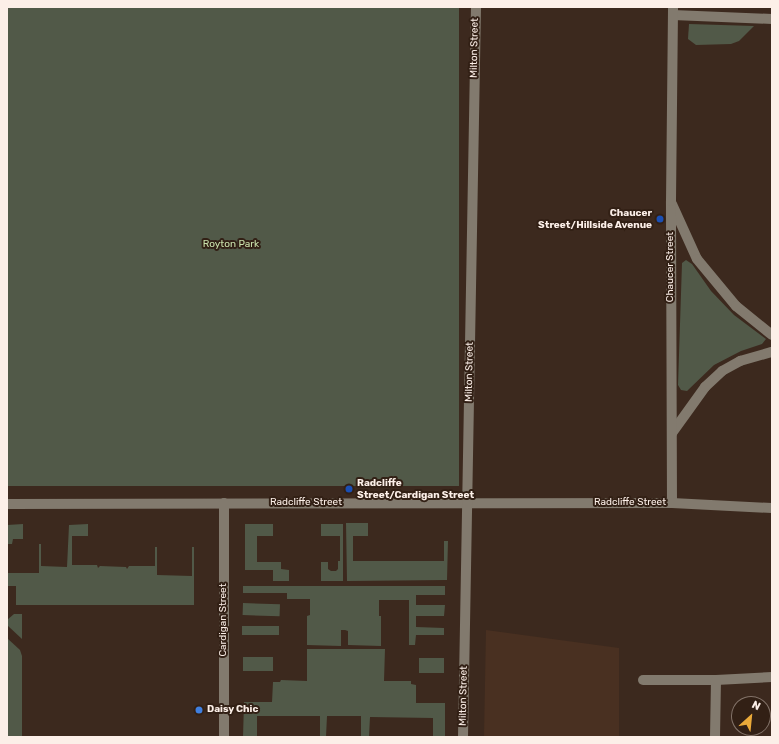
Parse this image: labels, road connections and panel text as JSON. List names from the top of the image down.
{
  "streets": {
    "street": [
      "Milton Street",
      "Chaucer Street",
      "Radcliffe Street",
      "Cardigan Street"
    ]
  },
  "crossings": [
    ["Milton Street", "Radcliffe Street"],
    ["Chaucer Street", "Radcliffe Street"],
    ["Radcliffe Street", "Cardigan Street"]
  ],
  "parks": ["Royton Park"],
  "places": ["Chaucer Street/Hillside Avenue", "Radcliffe Street/Cardigan Street", "Daisy Chic"],
  "north": "top right"
}
